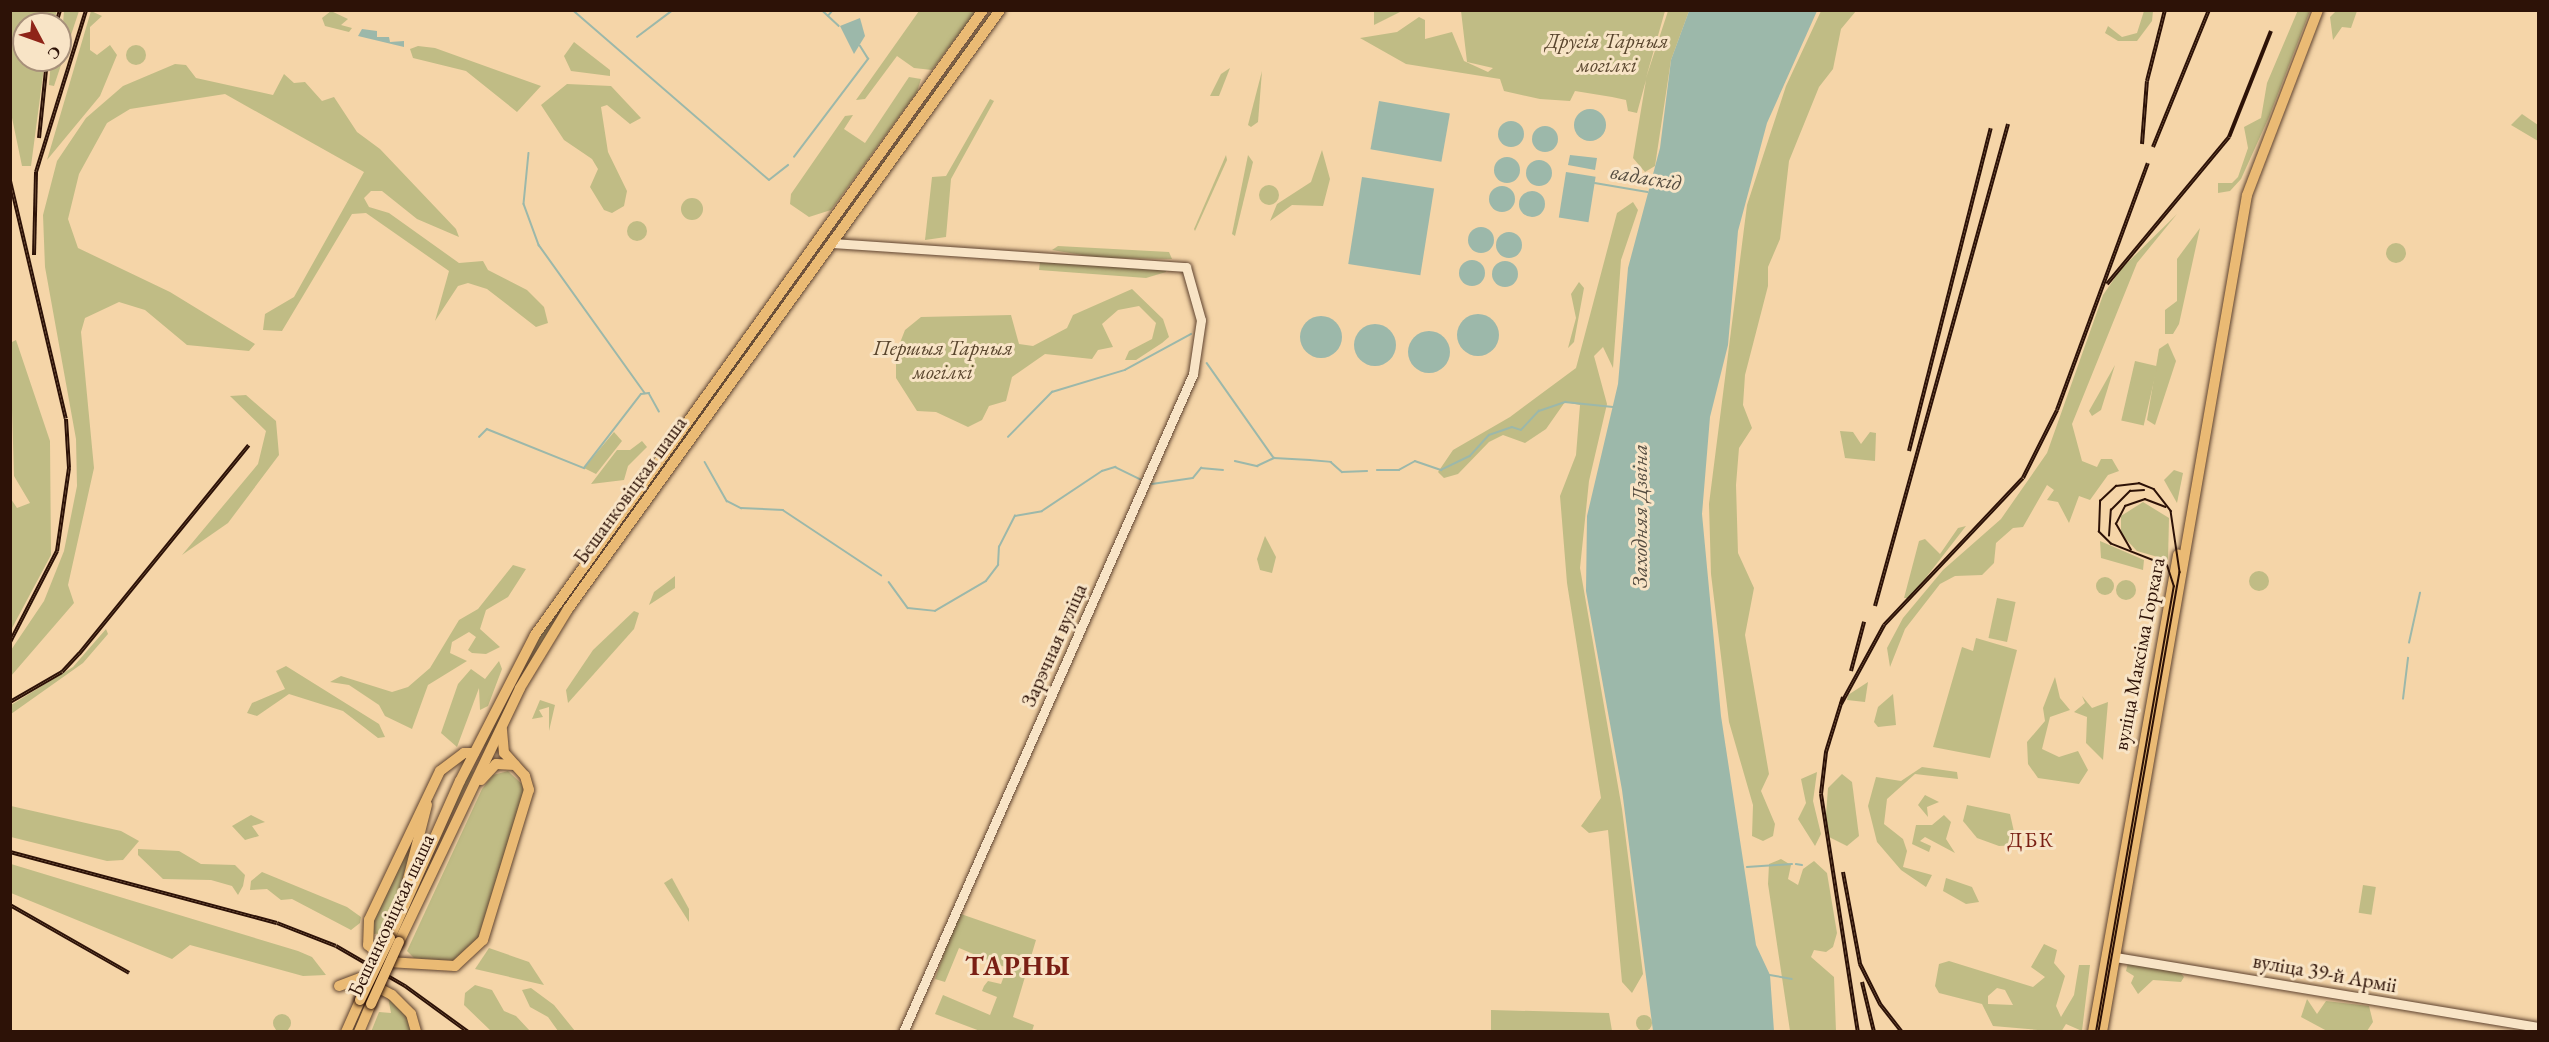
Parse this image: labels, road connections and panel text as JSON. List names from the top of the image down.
{
  "streets": {
    "main road": ["Бешанковіцкая шаша", "вуліца Максіма Горкага"],
    "street": ["Зарэчная вуліца", "вуліца 39-й Арміі"]
  },
  "crossings": [
    ["Бешанковіцкая шаша", "Зарэчная вуліца"],
    ["вуліца Максіма Горкага", "вуліца 39-й Арміі"]
  ],
  "districts": ["ДБК", "ТАРНЫ"],
  "water": ["вадаскід", "Заходняя Дзвіна"],
  "parks": ["Другія Тарныя могілкі", "Першыя Тарныя могілкі"],
  "north": "bottom right"
}
